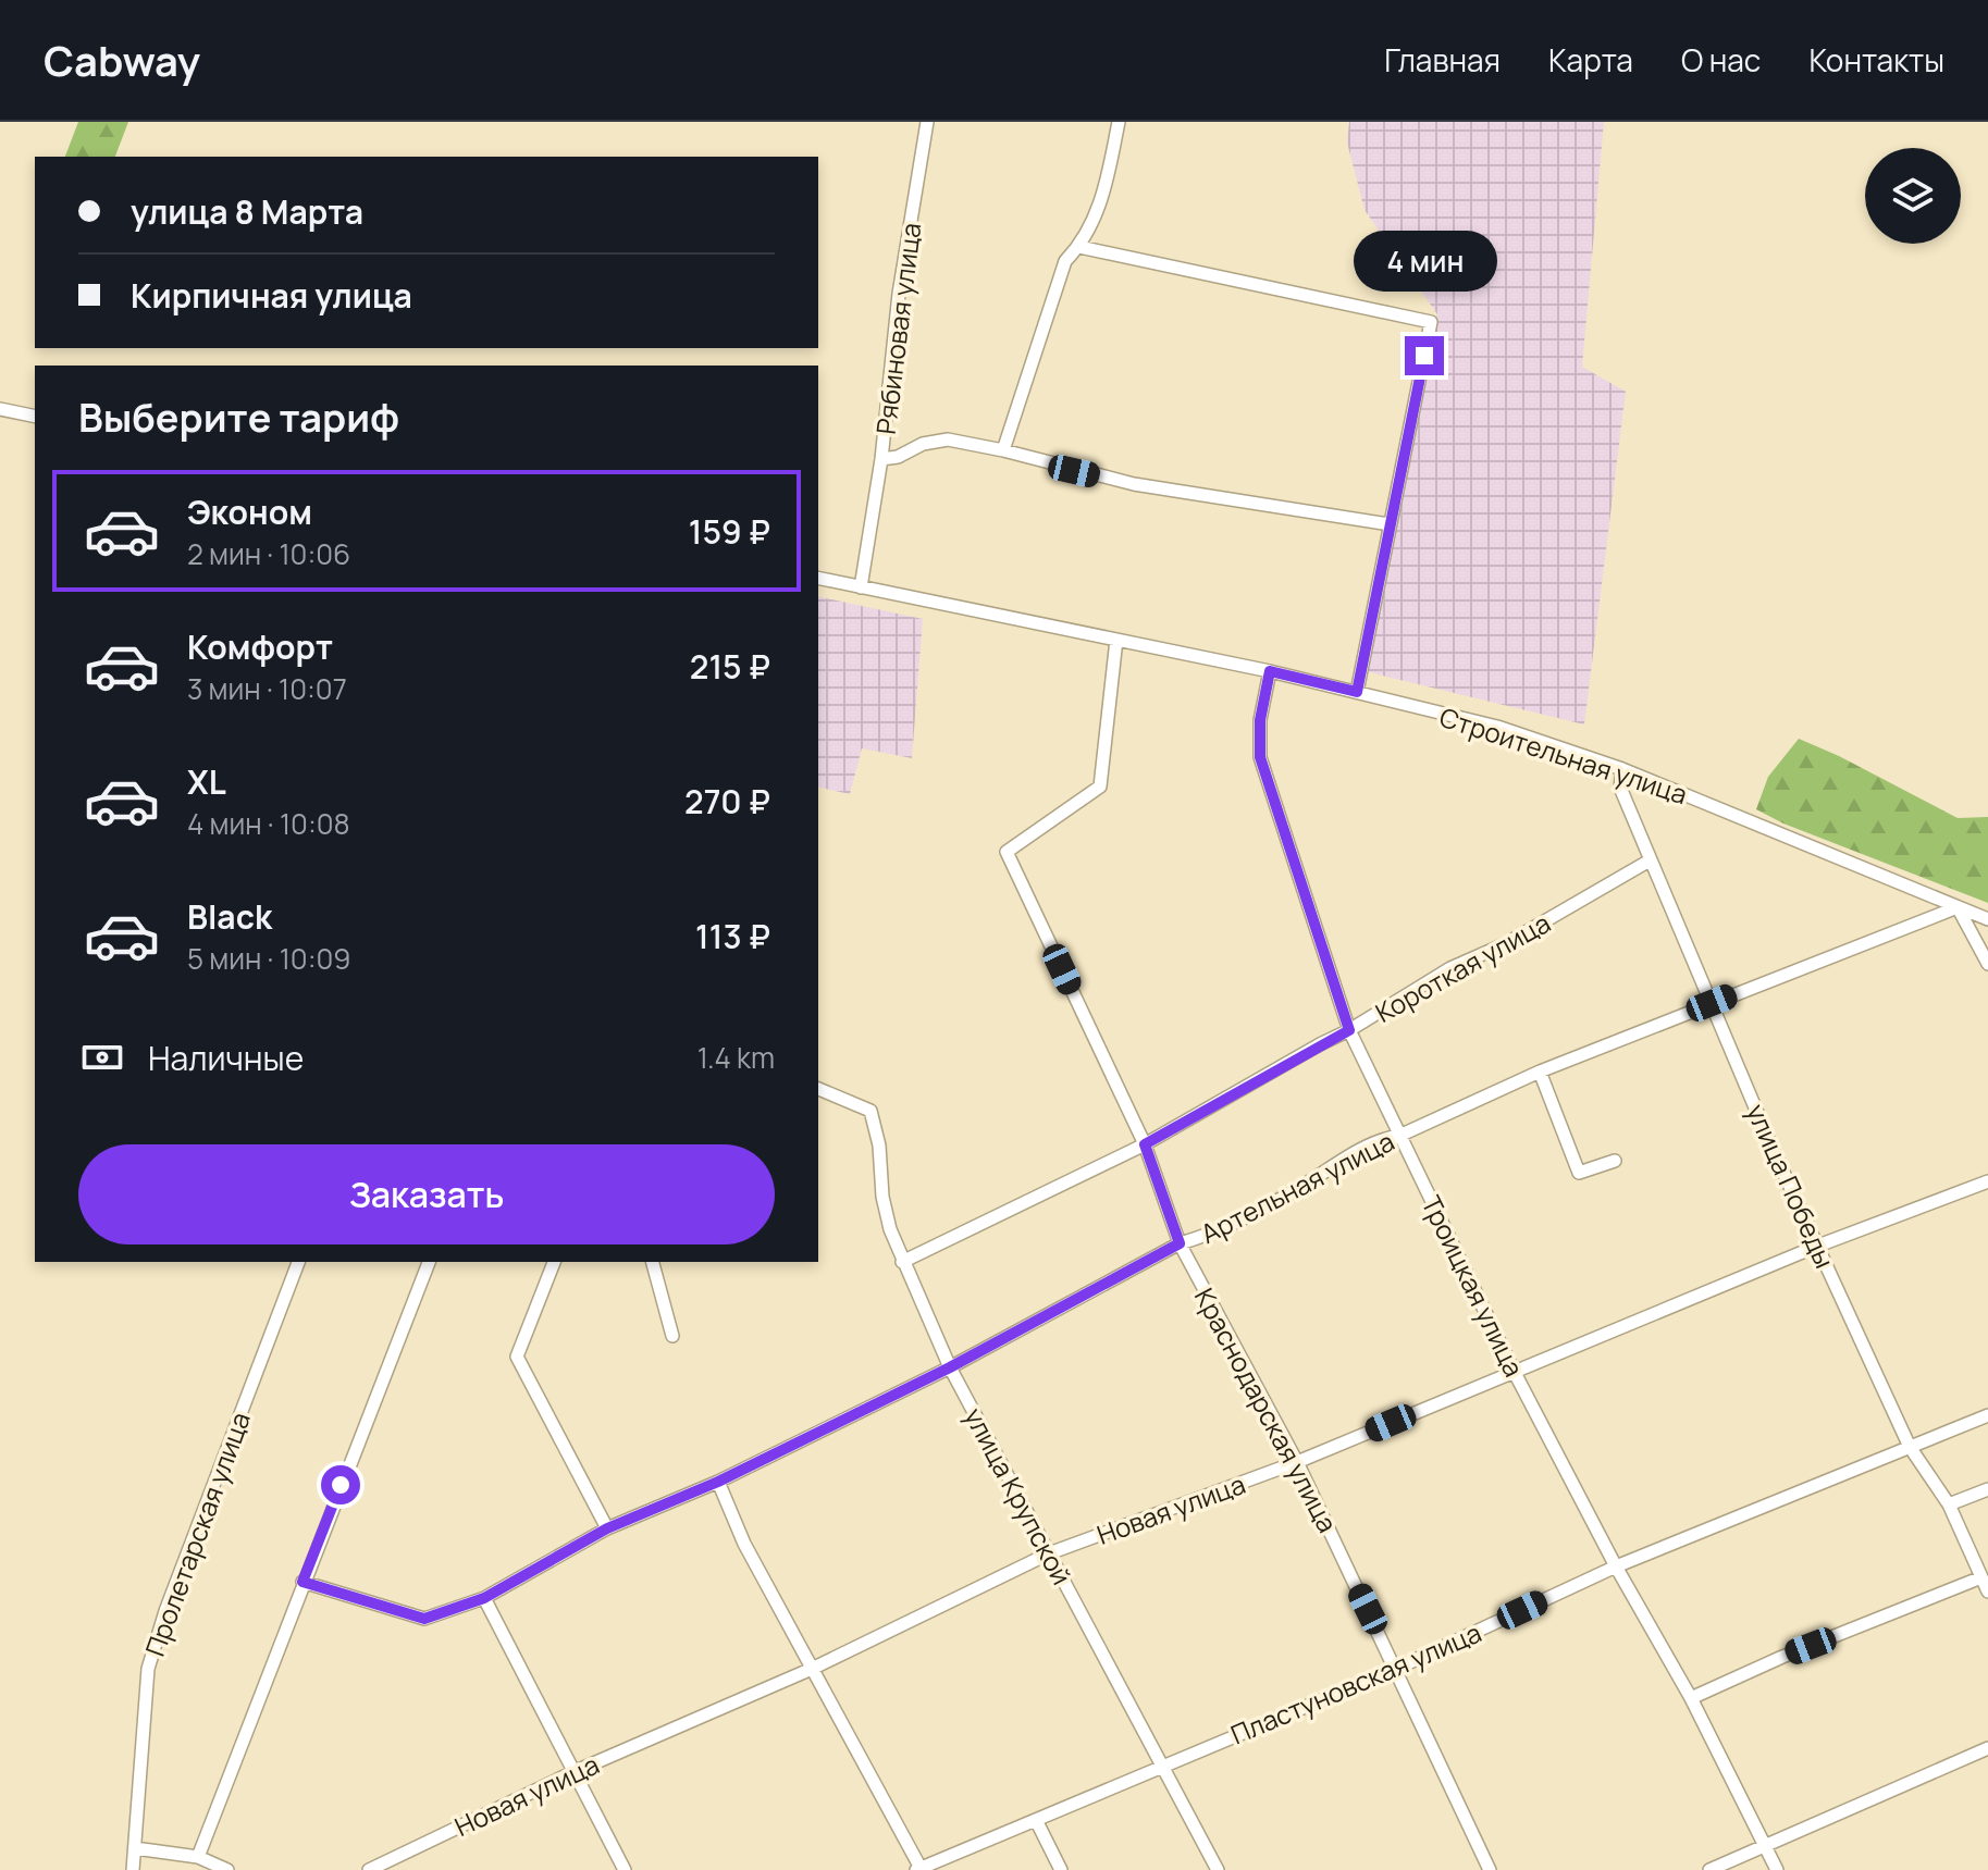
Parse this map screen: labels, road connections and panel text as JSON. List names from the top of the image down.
{
  "streets": {
    "street": [
      "Рябиновая улица",
      "Строительная улица",
      "Короткая улица",
      "улица Победы",
      "Артельная улица",
      "Троицкая улица",
      "Краснодарская улица",
      "улица Крупской",
      "Новая улица",
      "Пролетарская улица",
      "Пластуновская улица"
    ]
  },
  "crossings": [
    ["Рябиновая улица", "Строительная улица"],
    ["Строительная улица", "улица Победы"],
    ["Строительная улица", "Артельная улица"],
    ["Строительная улица", "Троицкая улица"],
    ["Строительная улица", "Краснодарская улица"],
    ["Короткая улица", "улица Победы"],
    ["Короткая улица", "Троицкая улица"],
    ["Короткая улица", "Краснодарская улица"],
    ["Короткая улица", "улица Крупской"],
    ["улица Победы", "Артельная улица"],
    ["улица Победы", "Новая улица"],
    ["улица Победы", "Пластуновская улица"],
    ["Артельная улица", "Троицкая улица"],
    ["Артельная улица", "Краснодарская улица"],
    ["Артельная улица", "улица Крупской"],
    ["Троицкая улица", "Новая улица"],
    ["Троицкая улица", "Пластуновская улица"],
    ["Краснодарская улица", "Новая улица"],
    ["Краснодарская улица", "Пластуновская улица"],
    ["улица Крупской", "Новая улица"],
    ["улица Крупской", "Пластуновская улица"]
  ],
  "page": {
    "header": "Cabway",
    "nav": [
      "Главная",
      "Карта",
      "О нас",
      "Контакты"
    ],
    "banner": ["улица 8 Марта", "Кирпичная улица"],
    "bubble": "4 мин",
    "heading": "Выберите тариф",
    "list": [
      {
        "name": "Эконом",
        "note": "2 мин · 10:06",
        "value": "159 ₽"
      },
      {
        "name": "Комфорт",
        "note": "3 мин · 10:07",
        "value": "215 ₽"
      },
      {
        "name": "XL",
        "note": "4 мин · 10:08",
        "value": "270 ₽"
      },
      {
        "name": "Black",
        "note": "5 мин · 10:09",
        "value": "113 ₽"
      }
    ],
    "pay": ["Наличные", "1.4 km"],
    "buttons": "Заказать"
  }
}
